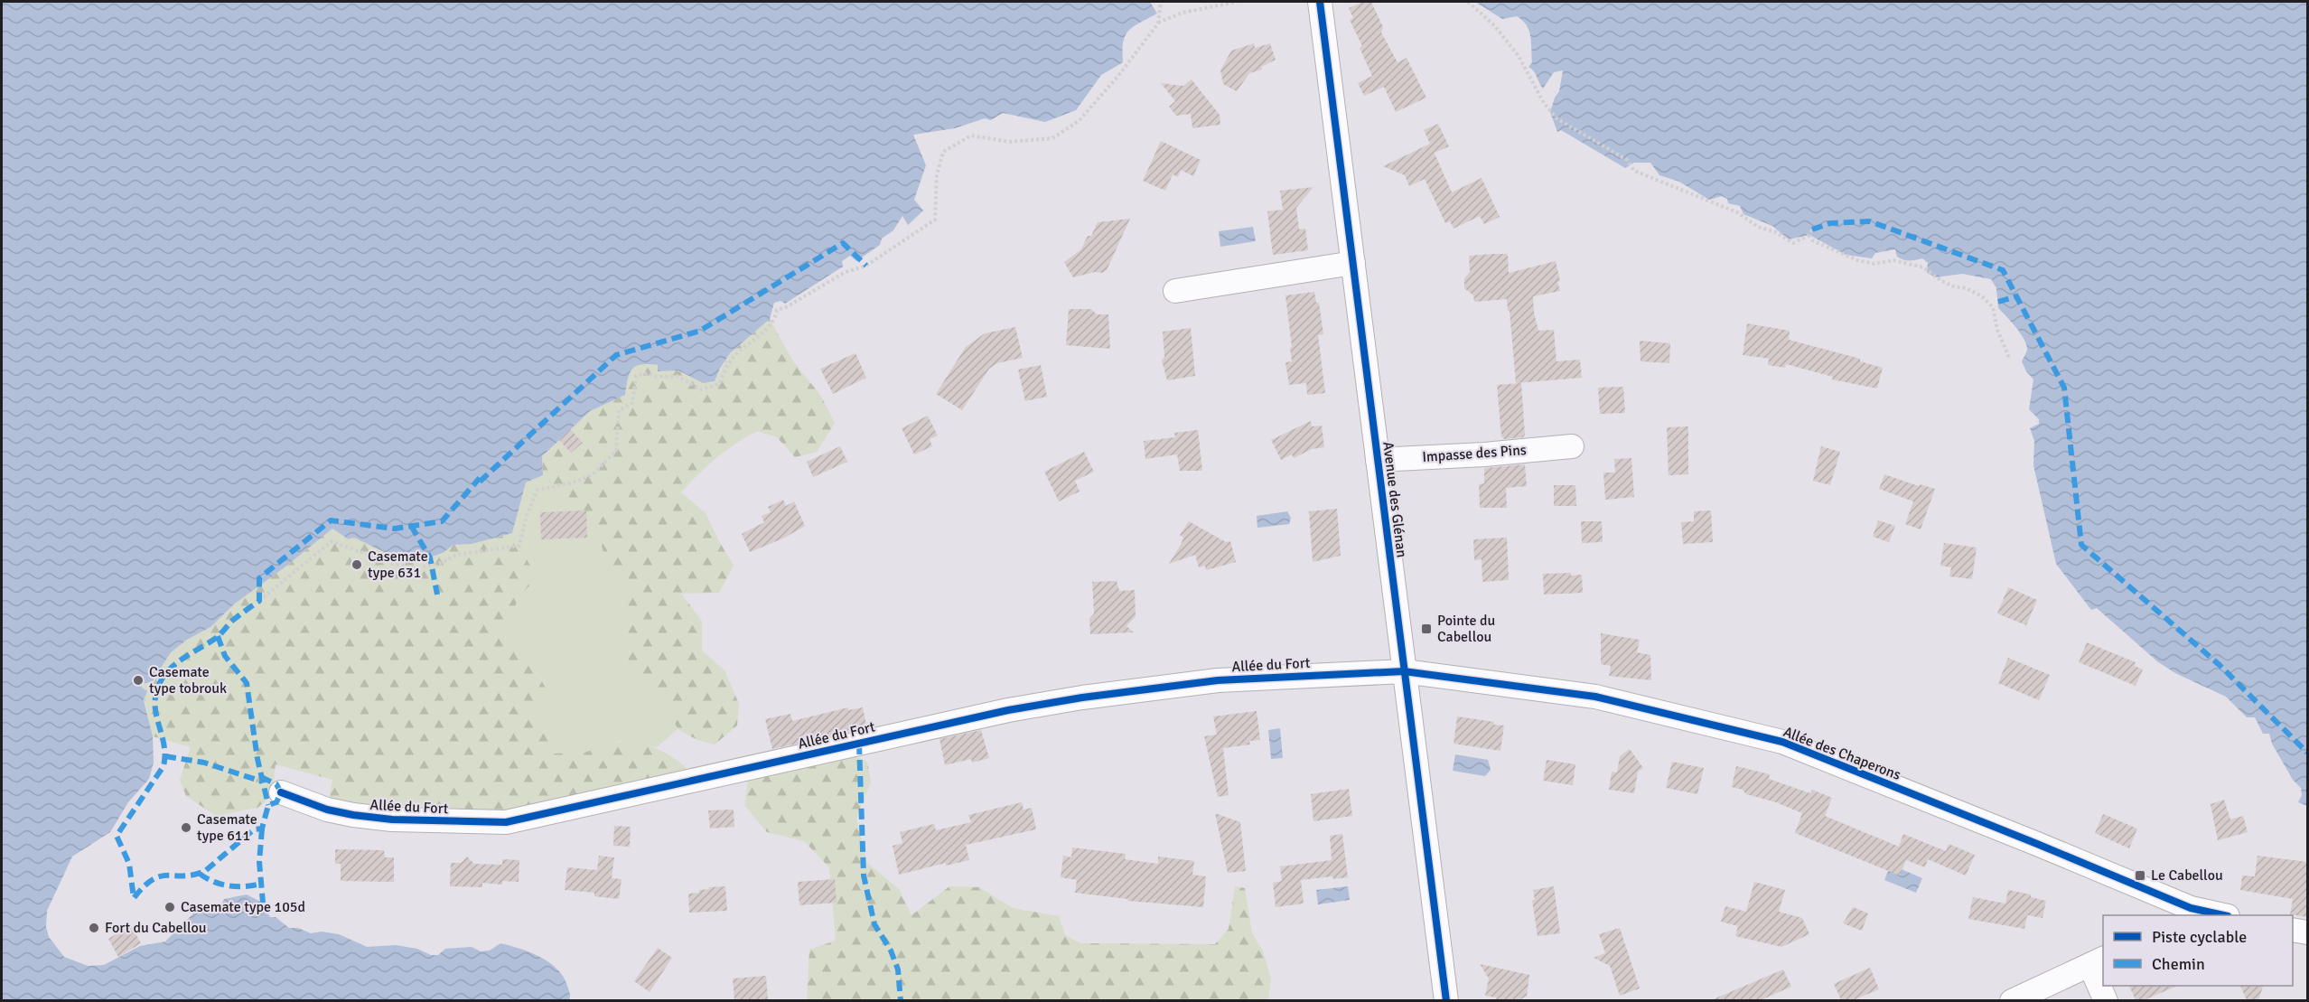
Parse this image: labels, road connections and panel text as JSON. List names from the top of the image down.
{
  "streets": {
    "street": [
      "Impasse des Pins",
      "Avenue des Glénan",
      "Allée du Fort",
      "Allée des Chaperons"
    ]
  },
  "crossings": [
    ["Impasse des Pins", "Avenue des Glénan"],
    ["Avenue des Glénan", "Allée du Fort"],
    ["Avenue des Glénan", "Allée des Chaperons"],
    ["Allée du Fort", "Allée des Chaperons"]
  ],
  "places": {
    "other": [
      "Casemate type 631",
      "Casemate type tobrouk",
      "Casemate type 611",
      "Casemate type 105d",
      "Fort du Cabellou"
    ],
    "transit": ["Pointe du Cabellou", "Le Cabellou"]
  },
  "legend": ["Piste cyclable", "Chemin"]
}
